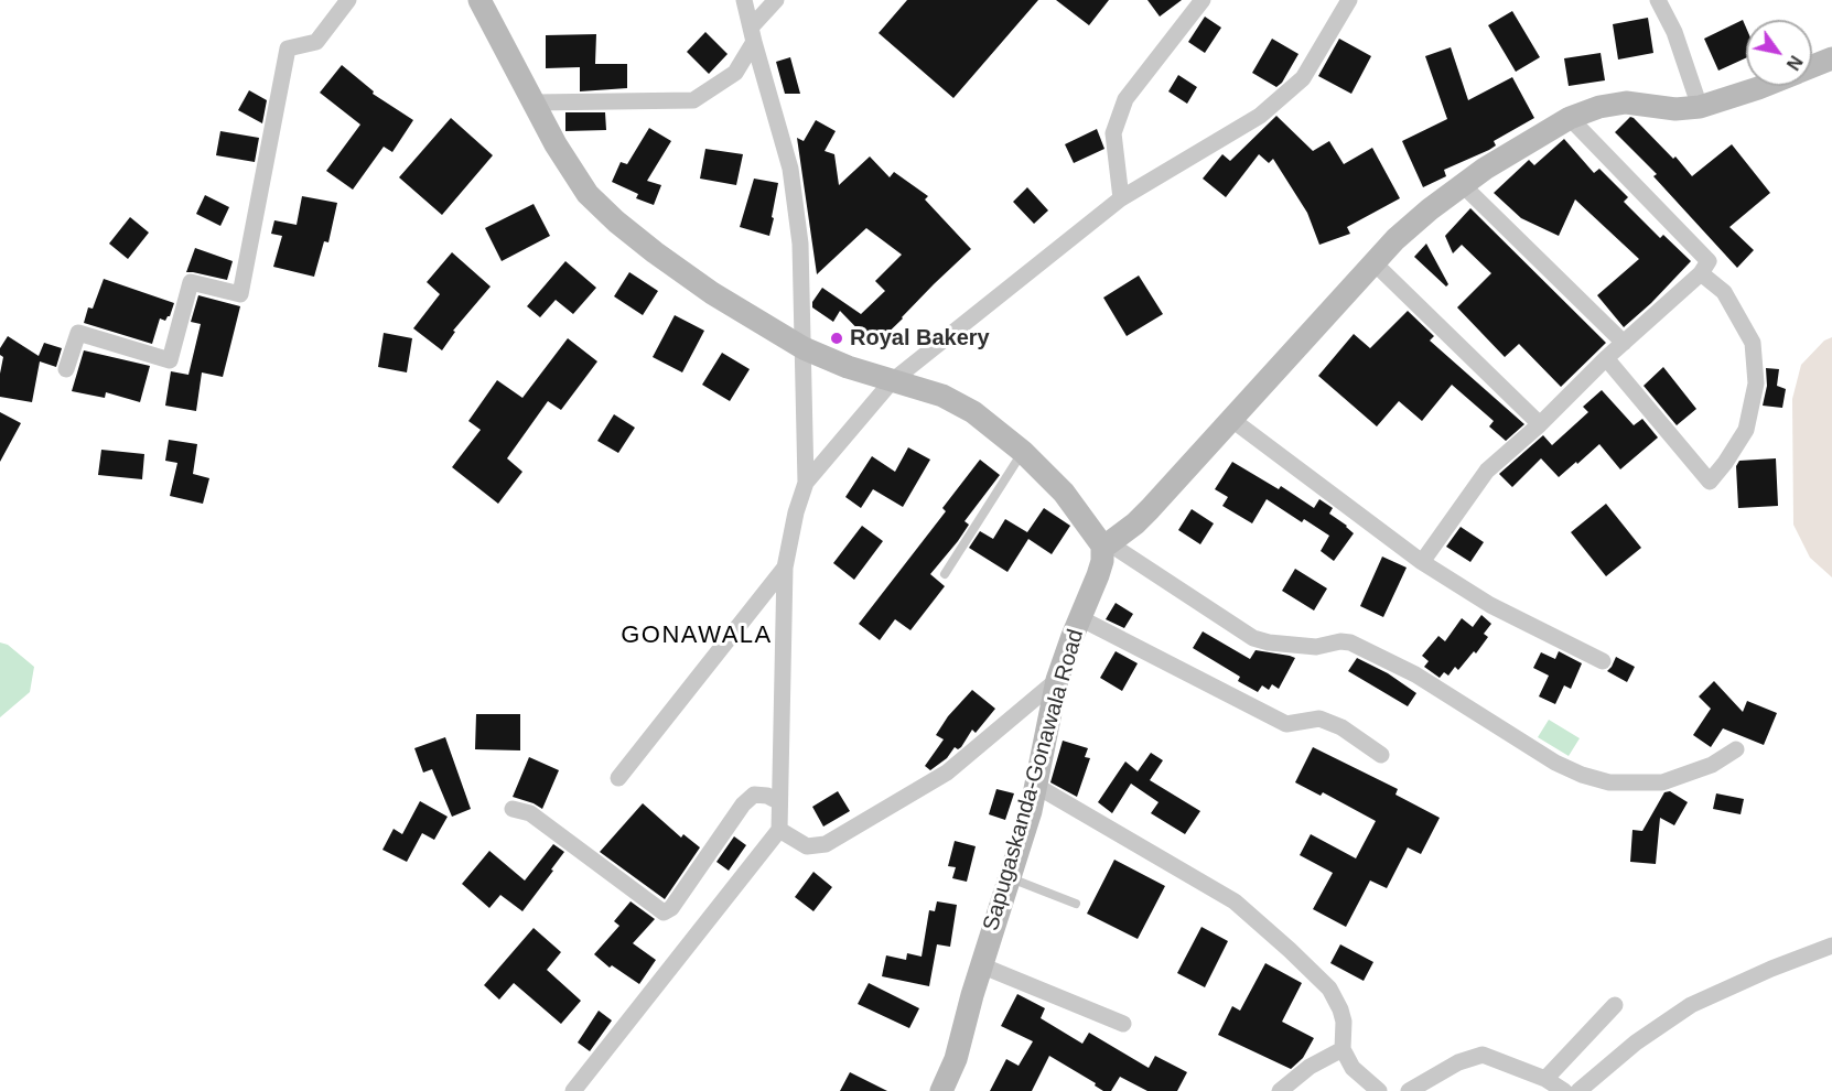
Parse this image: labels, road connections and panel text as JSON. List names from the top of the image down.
{
  "streets": {
    "street": ["Sapugaskanda-Gonawala Road"]
  },
  "districts": ["GONAWALA"],
  "places": ["Royal Bakery"],
  "north": "bottom right"
}
